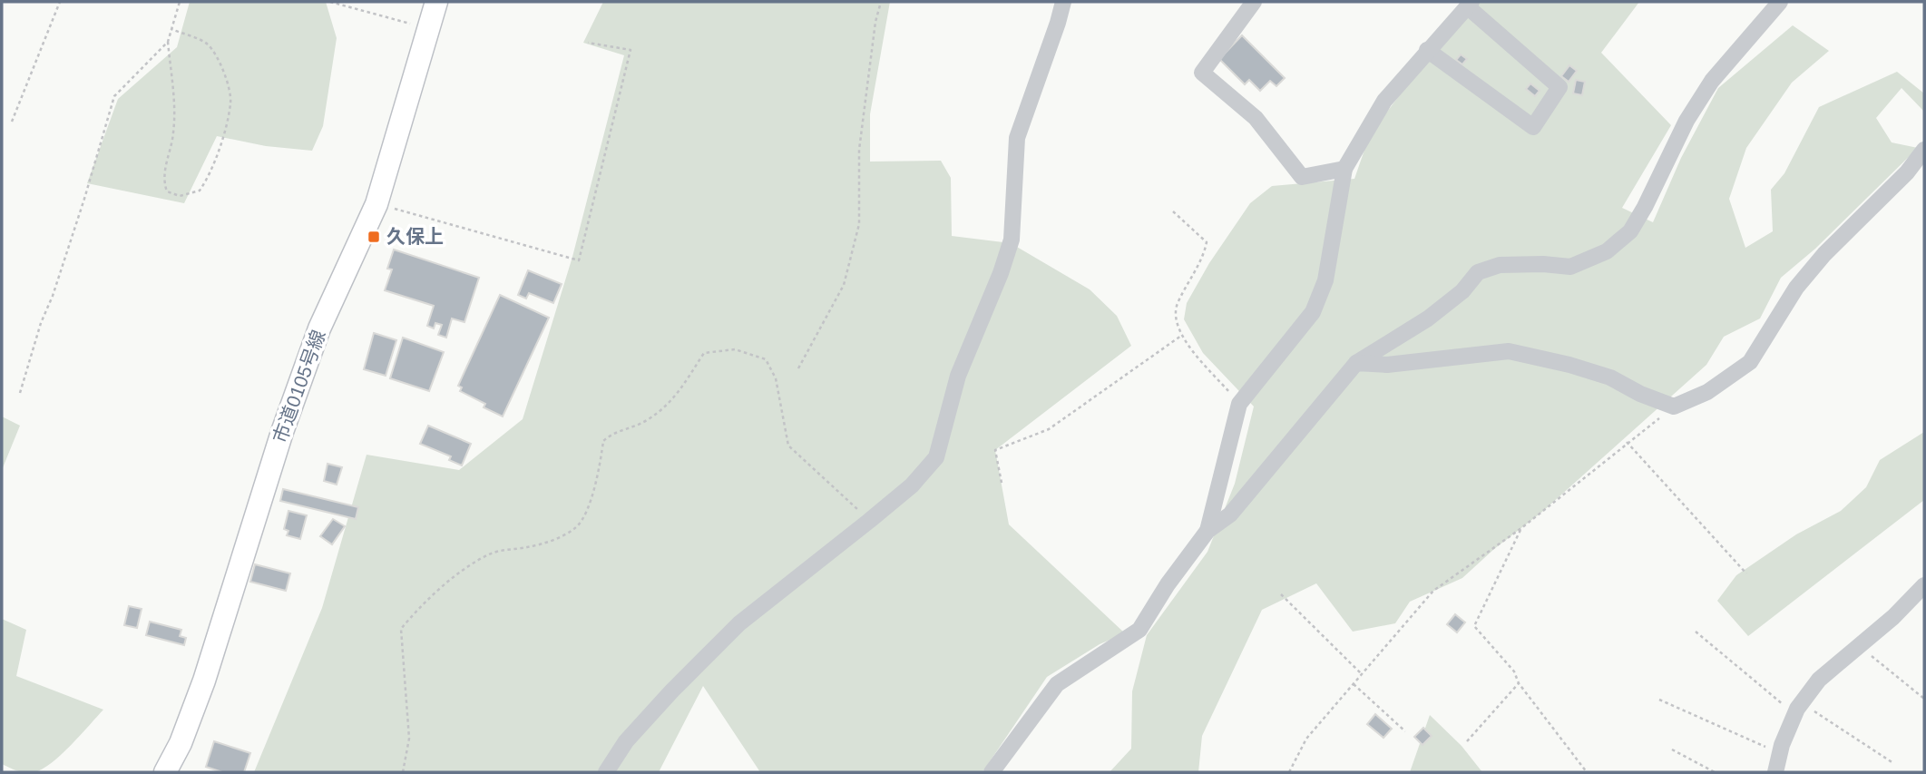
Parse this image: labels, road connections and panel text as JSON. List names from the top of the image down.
{
  "streets": {
    "street": ["市道0105号線"]
  },
  "places": {
    "transit": ["久保上"]
  }
}
